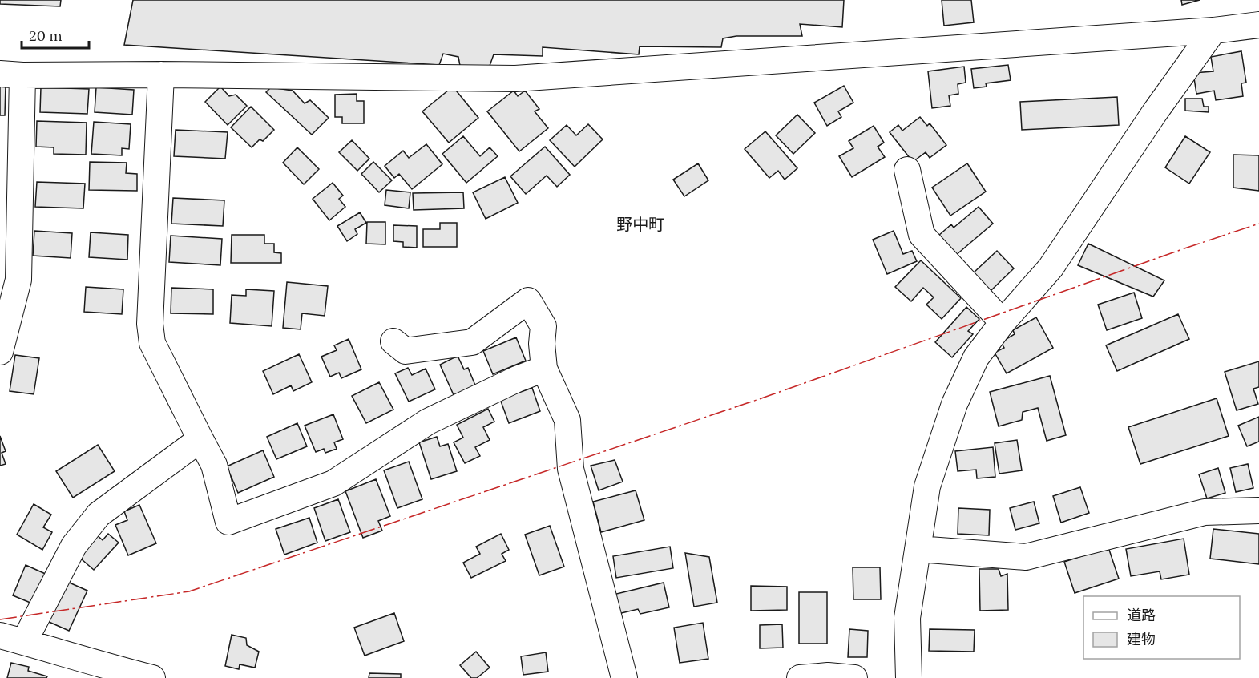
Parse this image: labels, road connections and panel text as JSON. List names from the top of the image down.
{
  "districts": ["野中町"],
  "legend": ["道路", "建物"],
  "scale_bar": "20 m"
}
